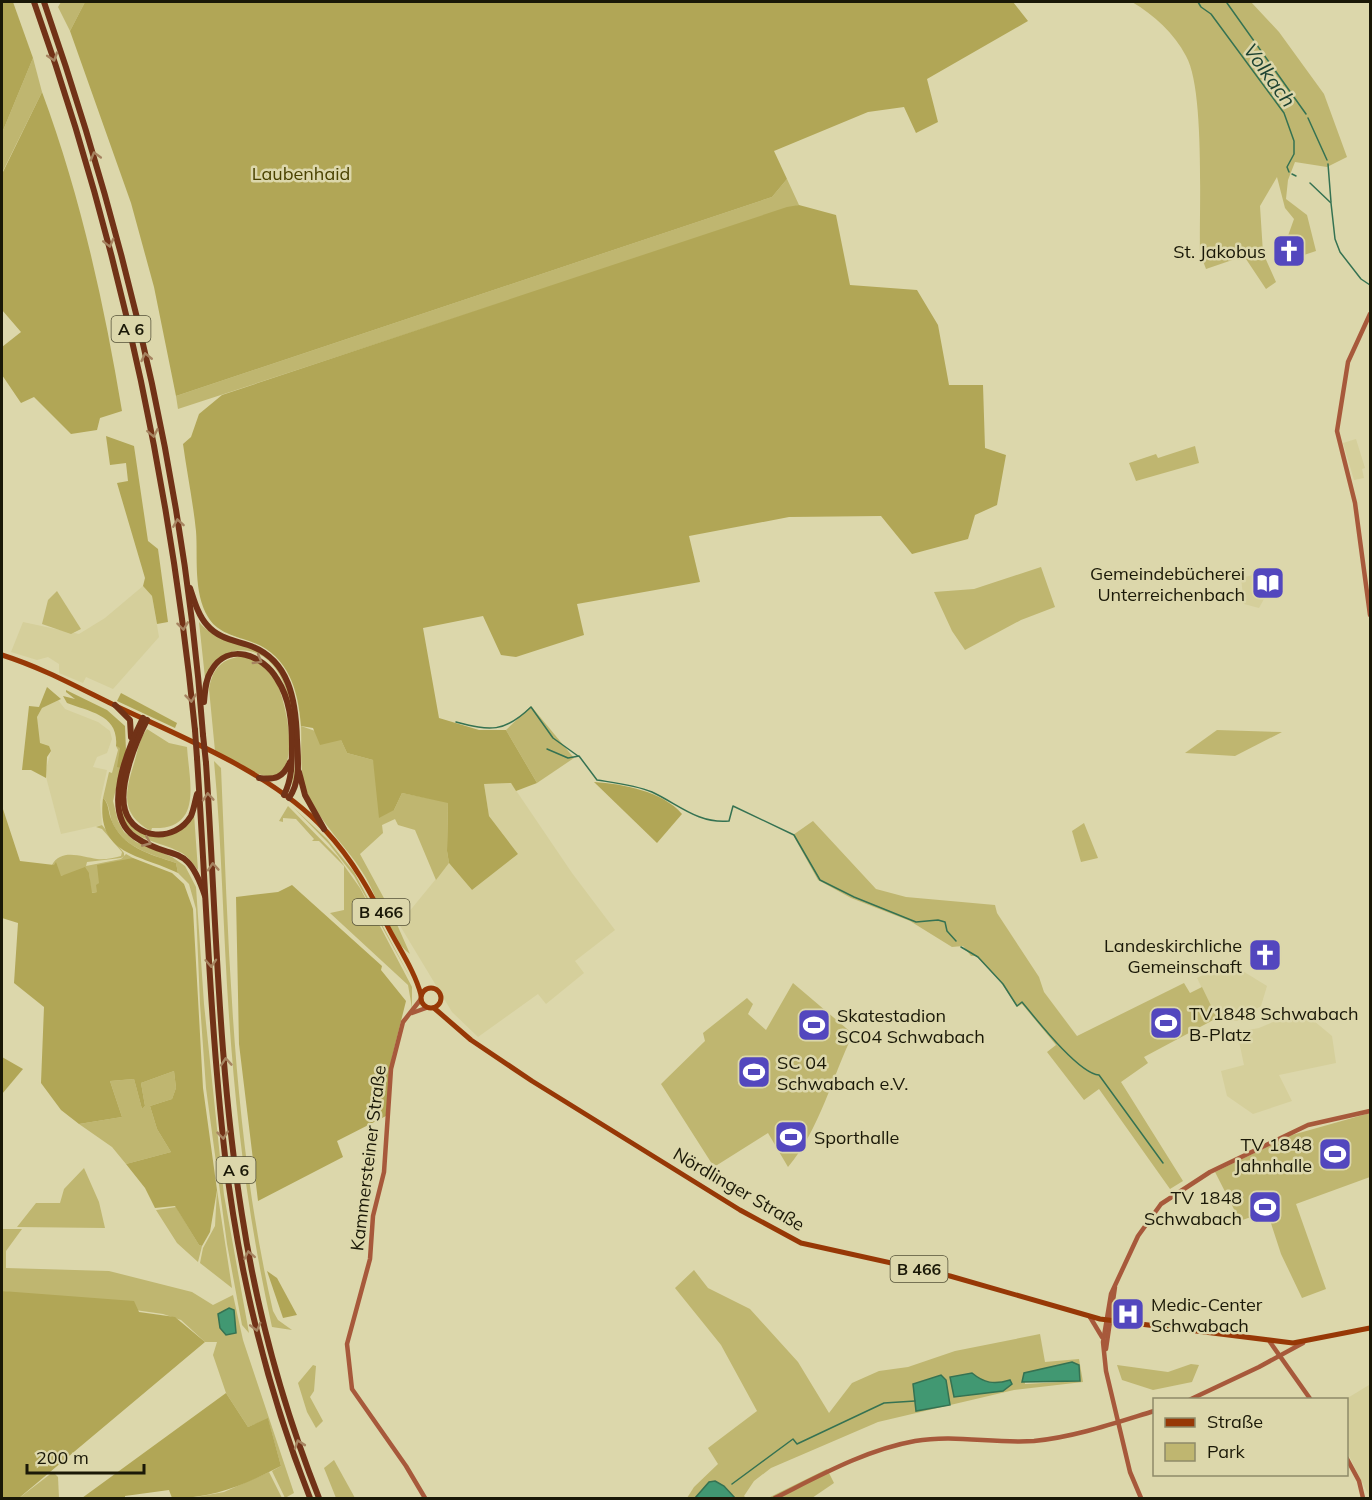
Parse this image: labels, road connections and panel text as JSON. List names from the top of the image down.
{
  "streets": {
    "highway": ["A 6"],
    "main road": ["B 466", "Nördlinger Straße"],
    "street": ["Kammersteiner Straße"]
  },
  "crossings": [
    ["B 466", "Kammersteiner Straße"],
    ["B 466", "Nördlinger Straße"]
  ],
  "water": ["Volkach"],
  "parks": ["Laubenhaid"],
  "places": {
    "church": ["St. Jakobus", "Landeskirchliche Gemeinschaft"],
    "library": ["Gemeindebücherei Unterreichenbach"],
    "sports": [
      "TV1848 Schwabach B-Platz",
      "Skatestadion SC04 Schwabach",
      "SC 04 Schwabach e.V.",
      "Sporthalle",
      "TV 1848 Jahnhalle",
      "TV 1848 Schwabach"
    ],
    "hospital": ["Medic-Center Schwabach"]
  },
  "legend": ["Straße", "Park"],
  "scale_bar": "200 m"
}
